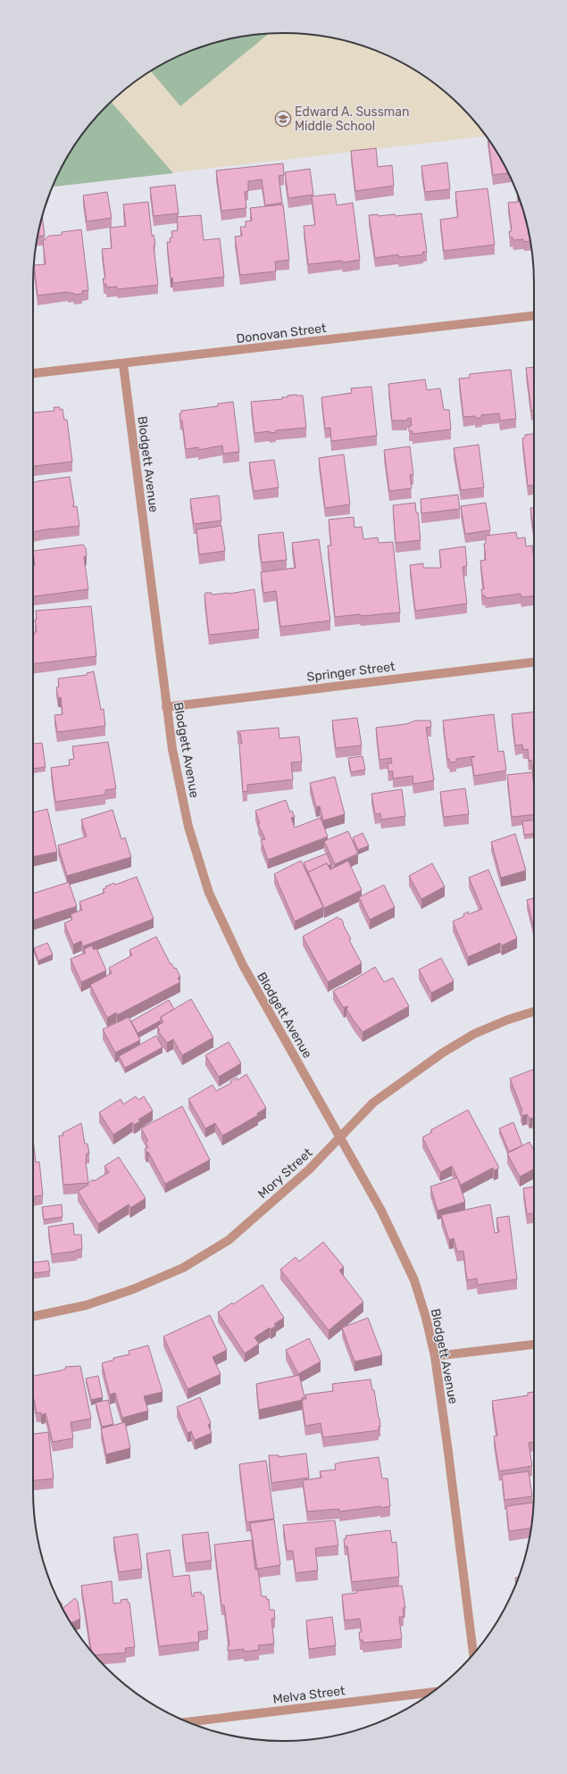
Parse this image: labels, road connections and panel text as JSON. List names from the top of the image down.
{
  "streets": {
    "street": [
      "Donovan Street",
      "Blodgett Avenue",
      "Springer Street",
      "Mory Street",
      "Melva Street"
    ]
  },
  "crossings": [
    ["Donovan Street", "Blodgett Avenue"],
    ["Blodgett Avenue", "Springer Street"],
    ["Blodgett Avenue", "Mory Street"]
  ],
  "places": {
    "school or university": ["Edward A. Sussman Middle School"]
  }
}
